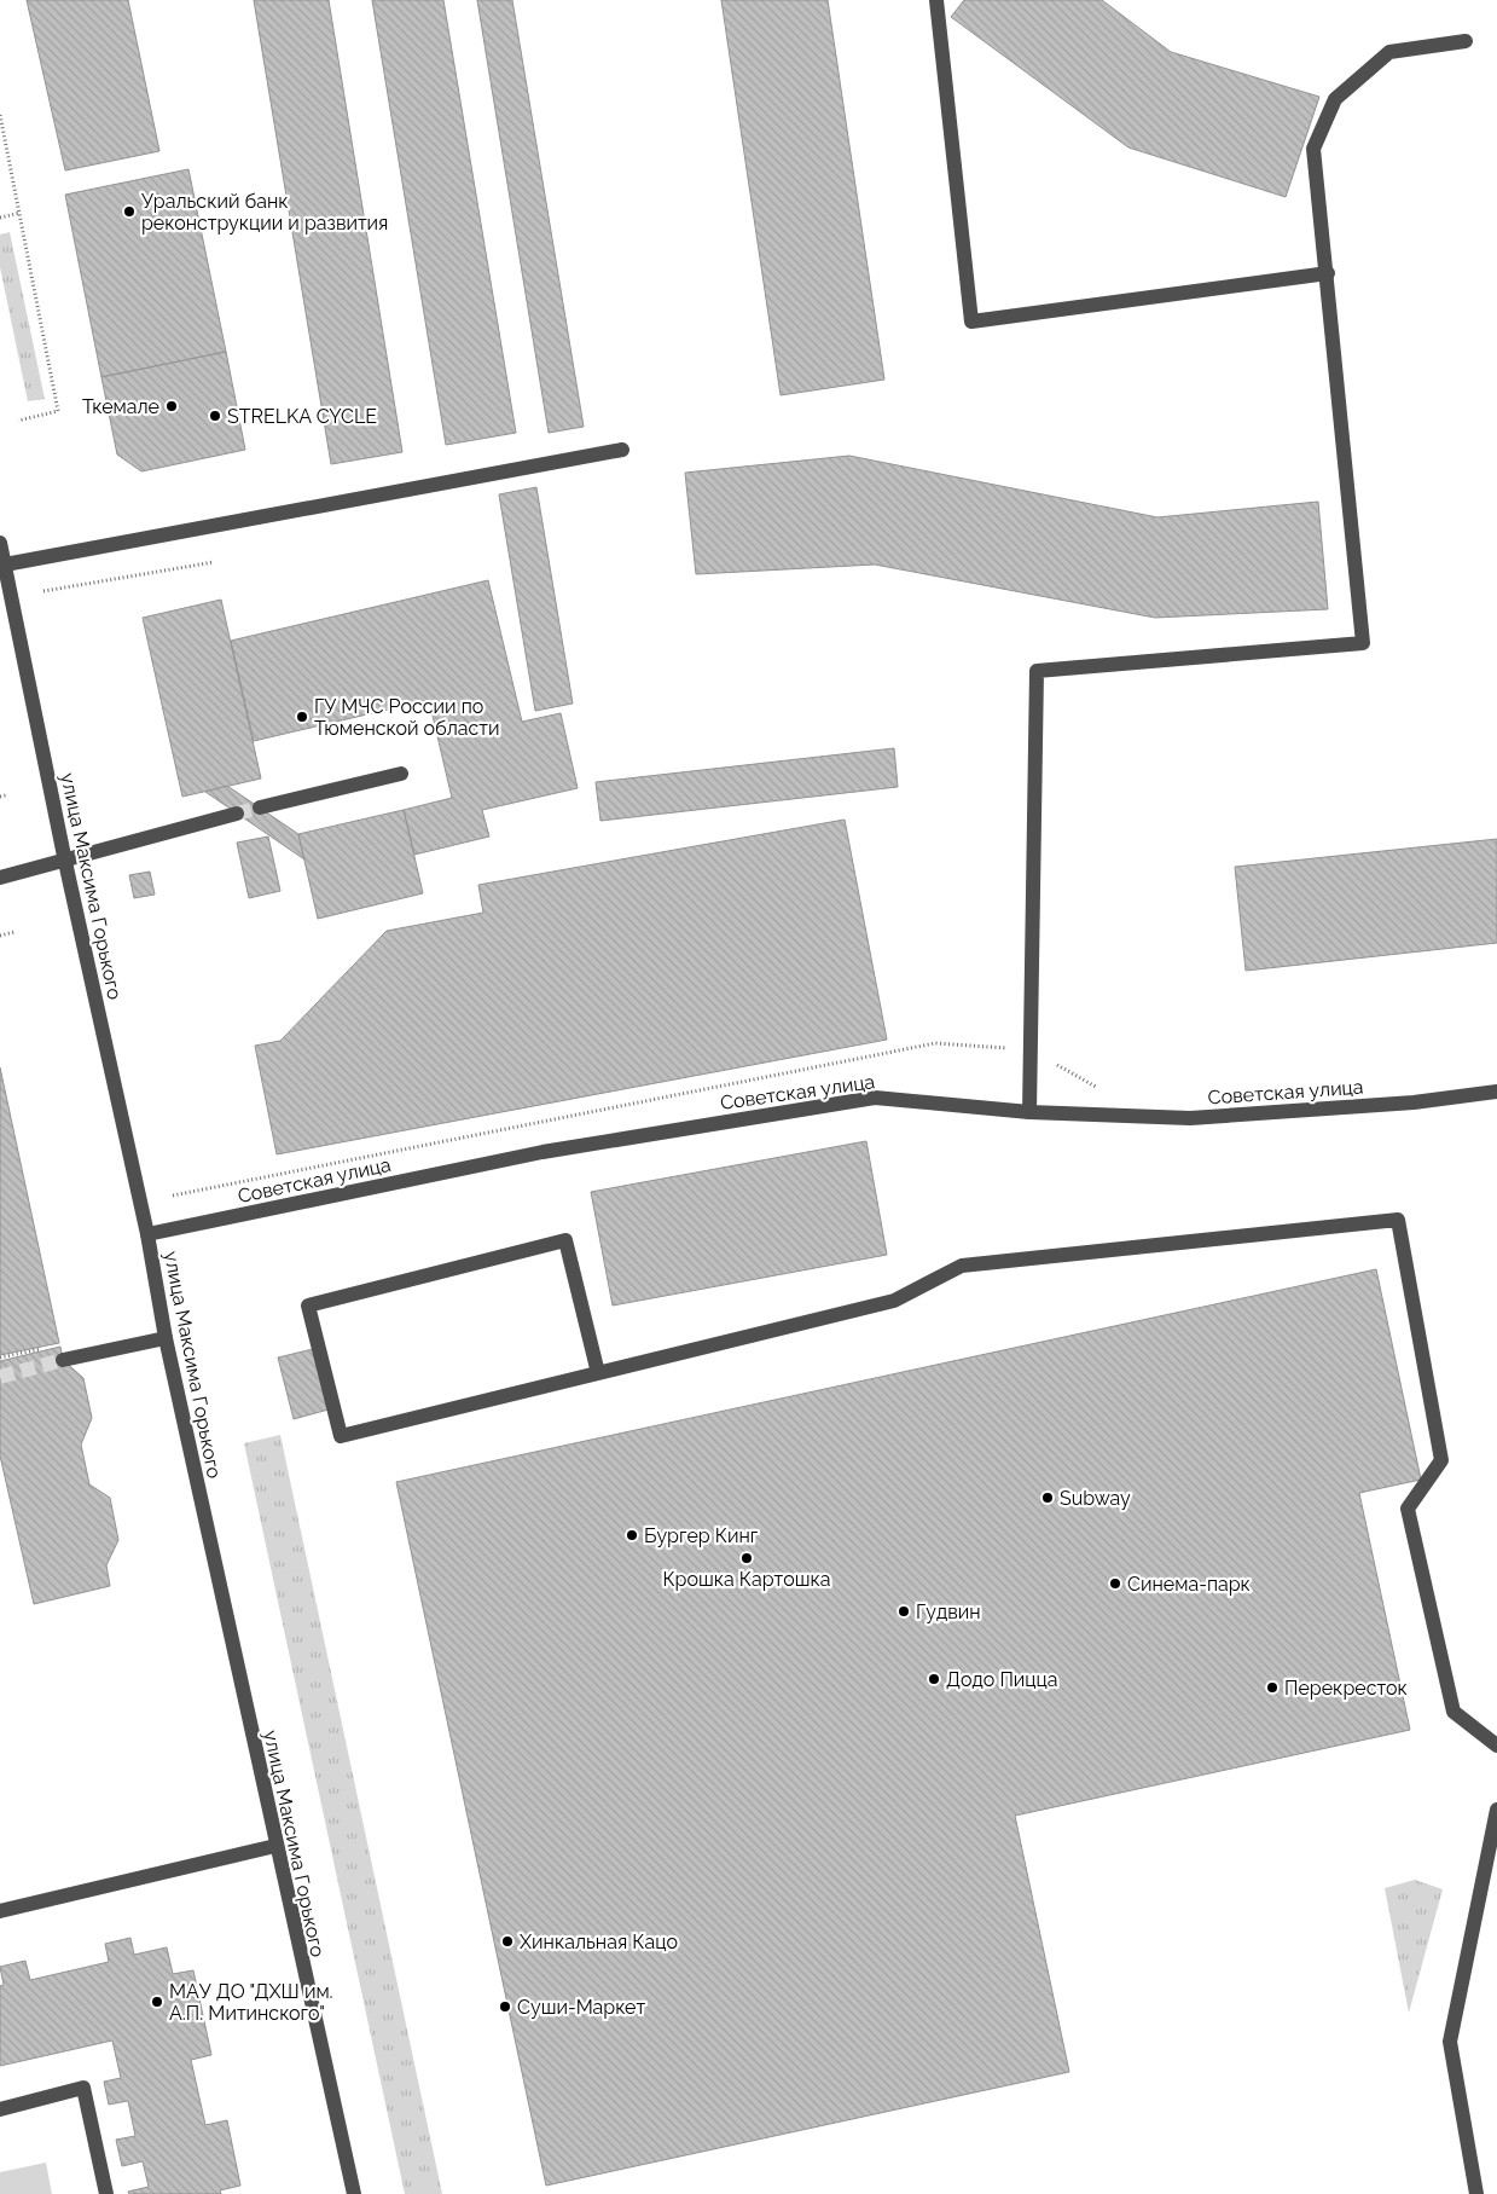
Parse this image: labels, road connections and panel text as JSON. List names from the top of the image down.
{
  "streets": {
    "street": ["улица Максима Горького", "Советская улица"]
  },
  "crossings": [
    ["улица Максима Горького", "Советская улица"]
  ],
  "places": [
    "Уральский банк реконструкции и развития",
    "Ткемале",
    "STRELKA CYCLE",
    "ГУ МЧС России по Тюменской области",
    "Subway",
    "Бургер Кинг",
    "Крошка Картошка",
    "Синема-парк",
    "Гудвин",
    "Додо Пицца",
    "Перекресток",
    "Хинкальная Кацо",
    "МАУ ДО \"ДХШ им. А.П. Митинского\"",
    "Суши-Маркет"
  ]
}
